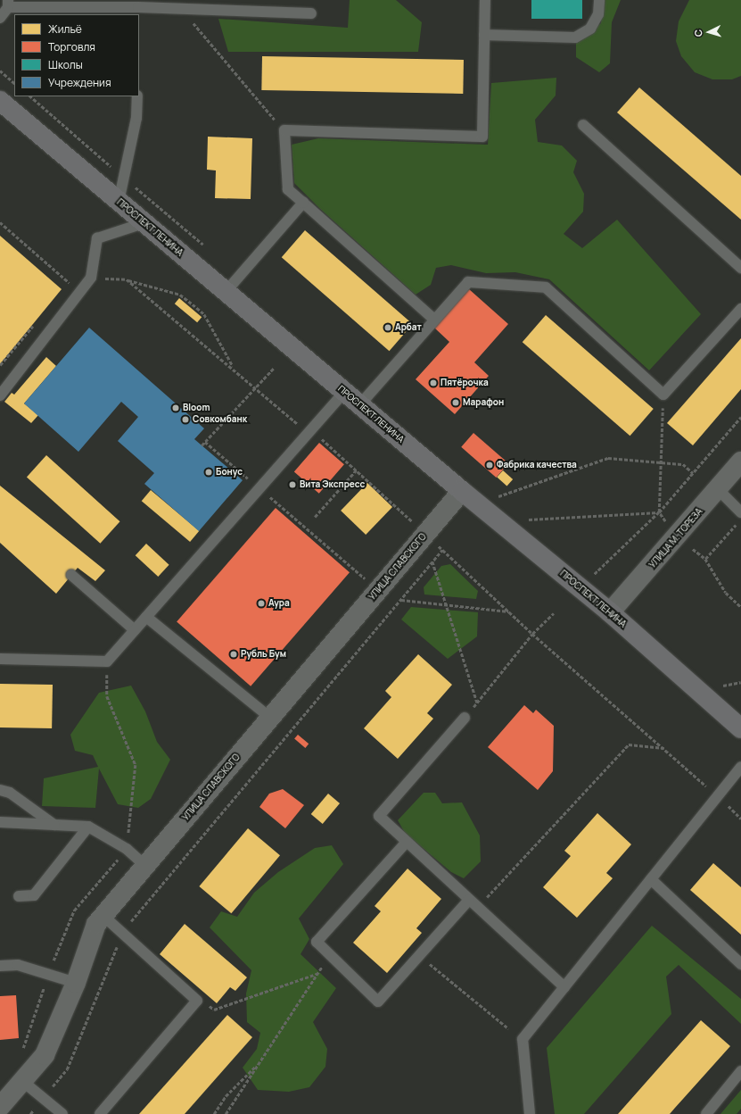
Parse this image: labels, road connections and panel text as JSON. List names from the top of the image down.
{
  "streets": {
    "main road": ["ПРОСПЕКТ ЛЕНИНА"],
    "street": ["УЛИЦА М. ТОРЕЗА", "УЛИЦА СЛАВСКОГО"]
  },
  "crossings": [
    ["ПРОСПЕКТ ЛЕНИНА", "УЛИЦА М. ТОРЕЗА"],
    ["ПРОСПЕКТ ЛЕНИНА", "УЛИЦА СЛАВСКОГО"]
  ],
  "places": [
    "Арбат",
    "Пятёрочка",
    "Марафон",
    "Bloom",
    "Совкомбанк",
    "Фабрика качества",
    "Бонус",
    "Вита Экспресс",
    "Аура",
    "Рубль Бум"
  ],
  "legend": [
    "Жильё",
    "Торговля",
    "Школы",
    "Учреждения"
  ],
  "north": "left"
}
